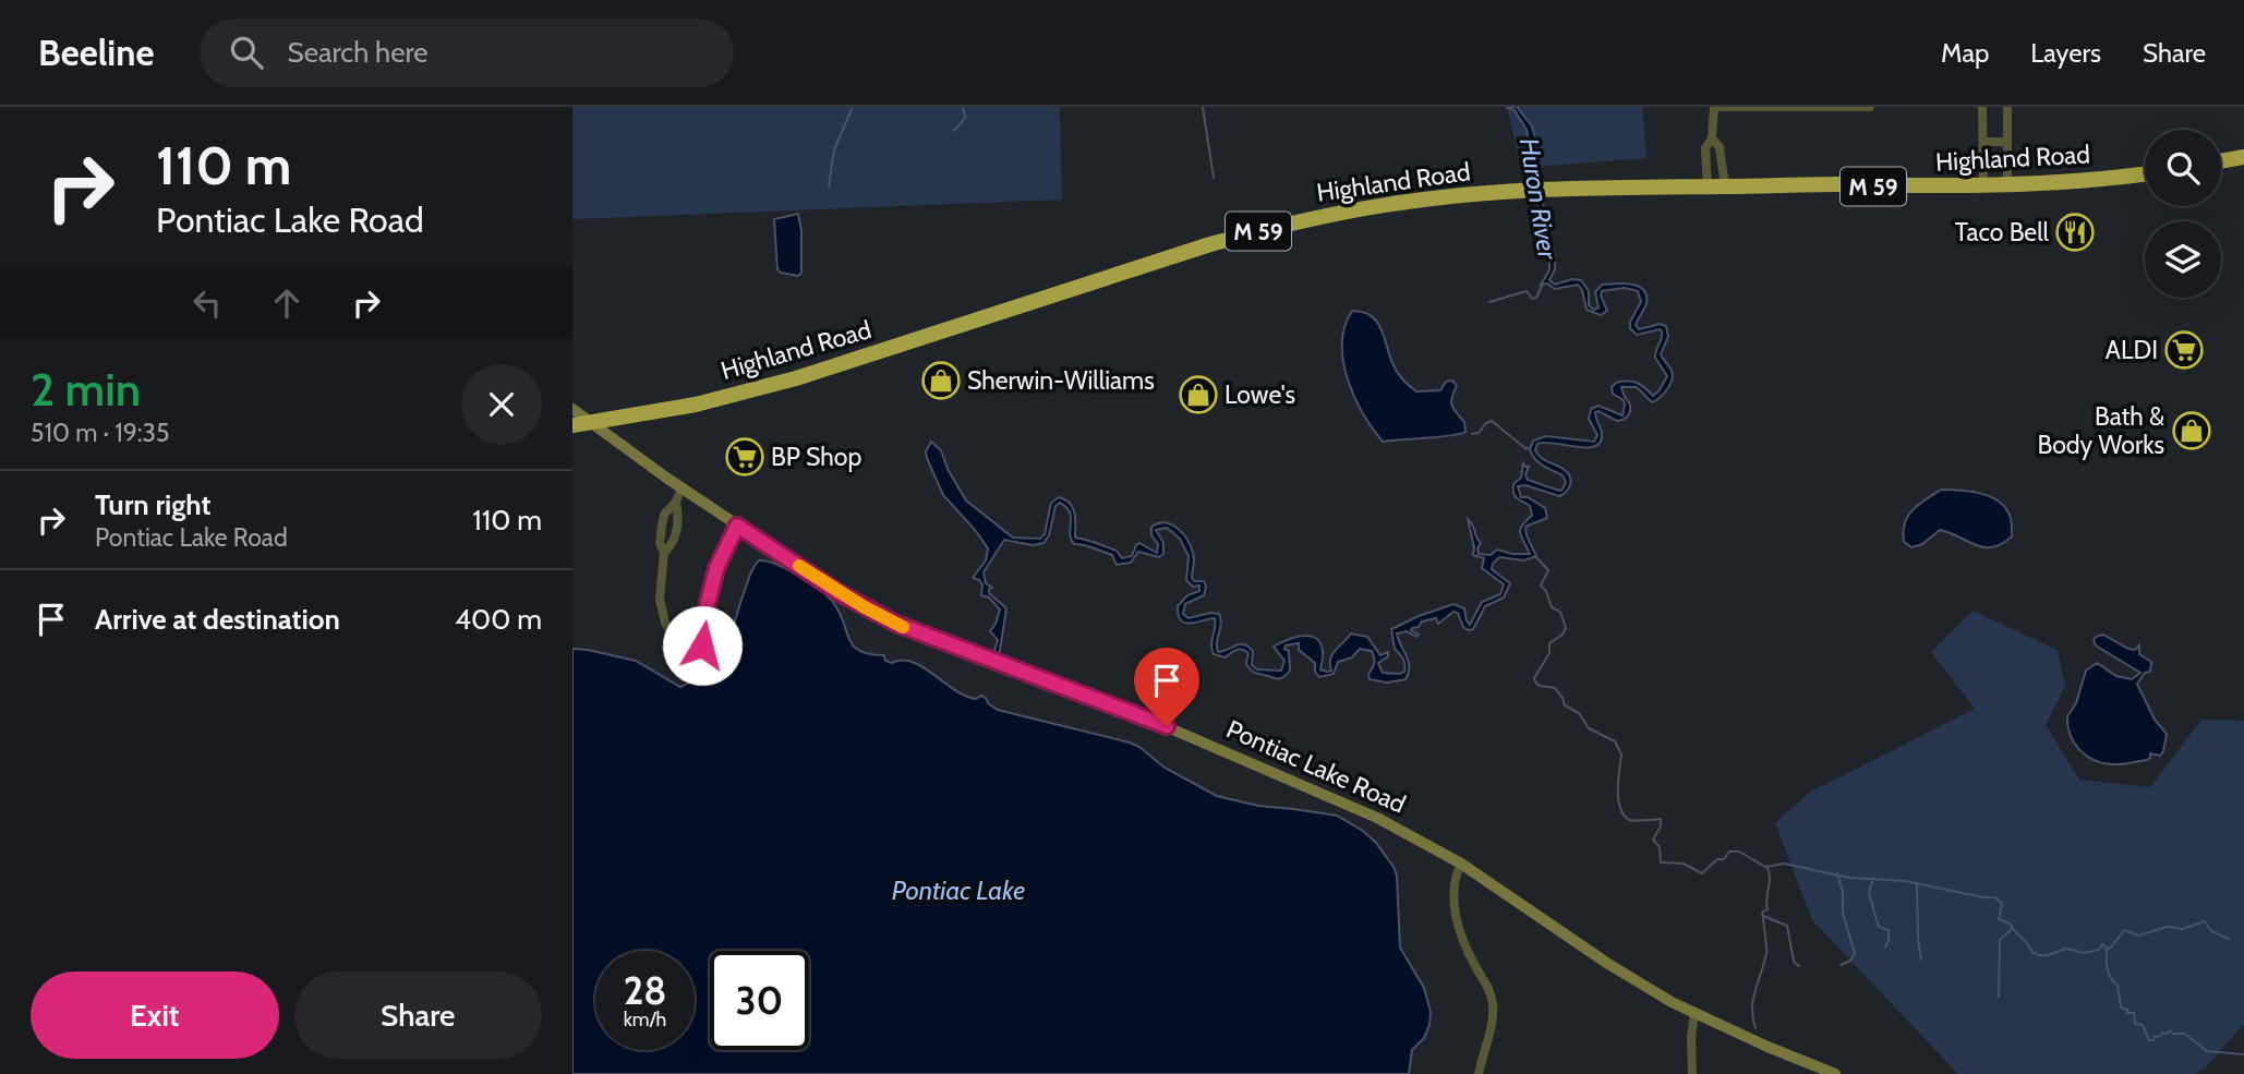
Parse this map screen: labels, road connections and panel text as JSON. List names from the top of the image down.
{
  "streets": {
    "highway": ["Highland Road", "M 59"],
    "street": ["Pontiac Lake Road"]
  },
  "crossings": [
    ["Highland Road", "Pontiac Lake Road"]
  ],
  "water": ["Huron River", "Pontiac Lake"],
  "places": {
    "restaurant": ["Taco Bell"],
    "supermarket": ["ALDI", "BP Shop"],
    "shop": ["Sherwin-Williams", "Lowe's", "Bath & Body Works"]
  },
  "page": {
    "header": "Beeline",
    "search": "Search here",
    "nav": ["Map", "Layers", "Share"],
    "turn": ["110 m", "Pontiac Lake Road"],
    "heading": ["2 min", "510 m · 19:35"],
    "list": [
      {
        "name": "Turn right",
        "note": "Pontiac Lake Road",
        "value": "110 m"
      },
      {
        "name": "Arrive at destination",
        "value": "400 m"
      }
    ],
    "speed": "28 km/h",
    "limit": "30",
    "buttons": ["Exit", "Share"]
  }
}
